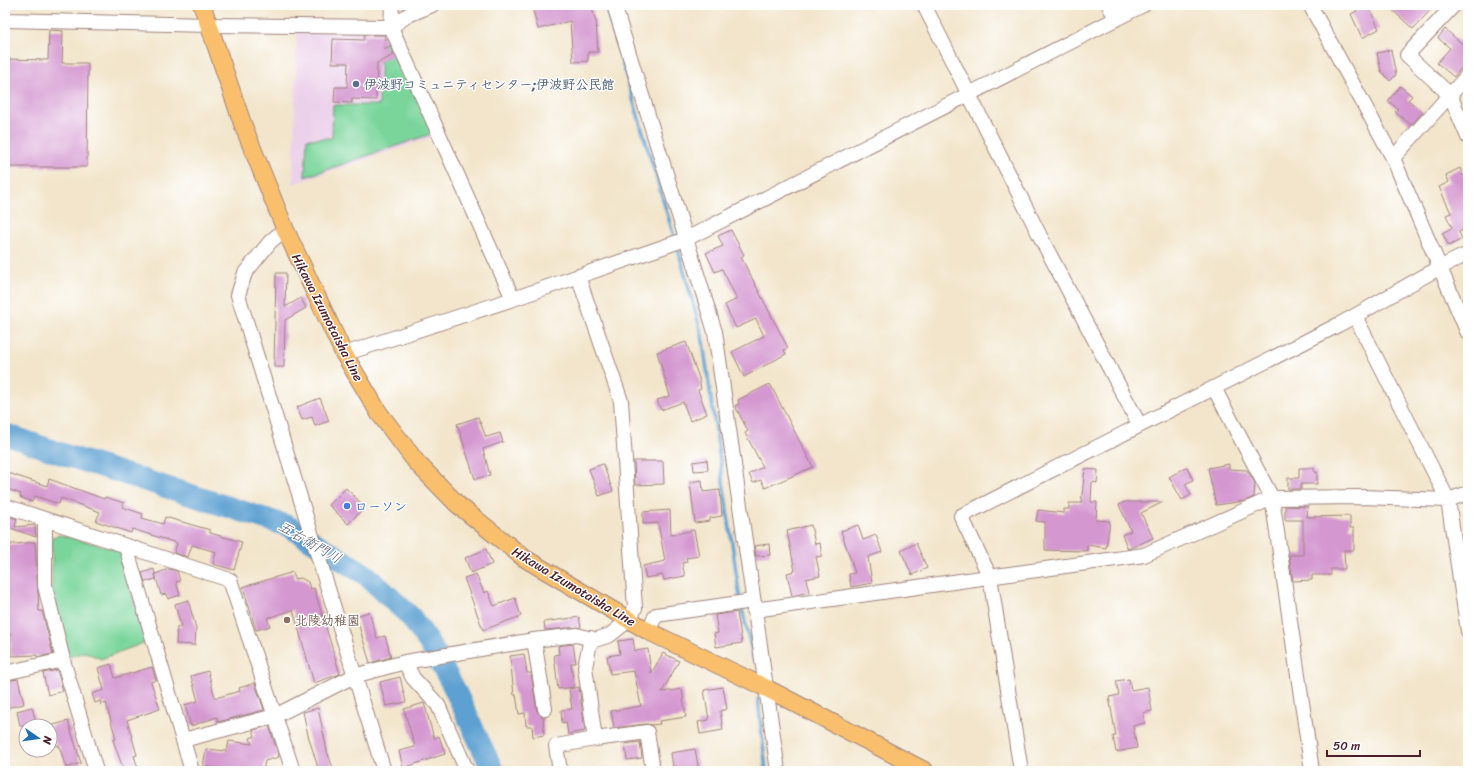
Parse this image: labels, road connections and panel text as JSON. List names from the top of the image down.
{
  "streets": {
    "main road": ["Hikawa Izumotaisha Line"]
  },
  "water": ["五右衛門川"],
  "places": ["伊波野コミュニティセンター;伊波野公民館", "ローソン", "北陵幼稚園"],
  "scale_bar": "50 m",
  "north": "right"
}
